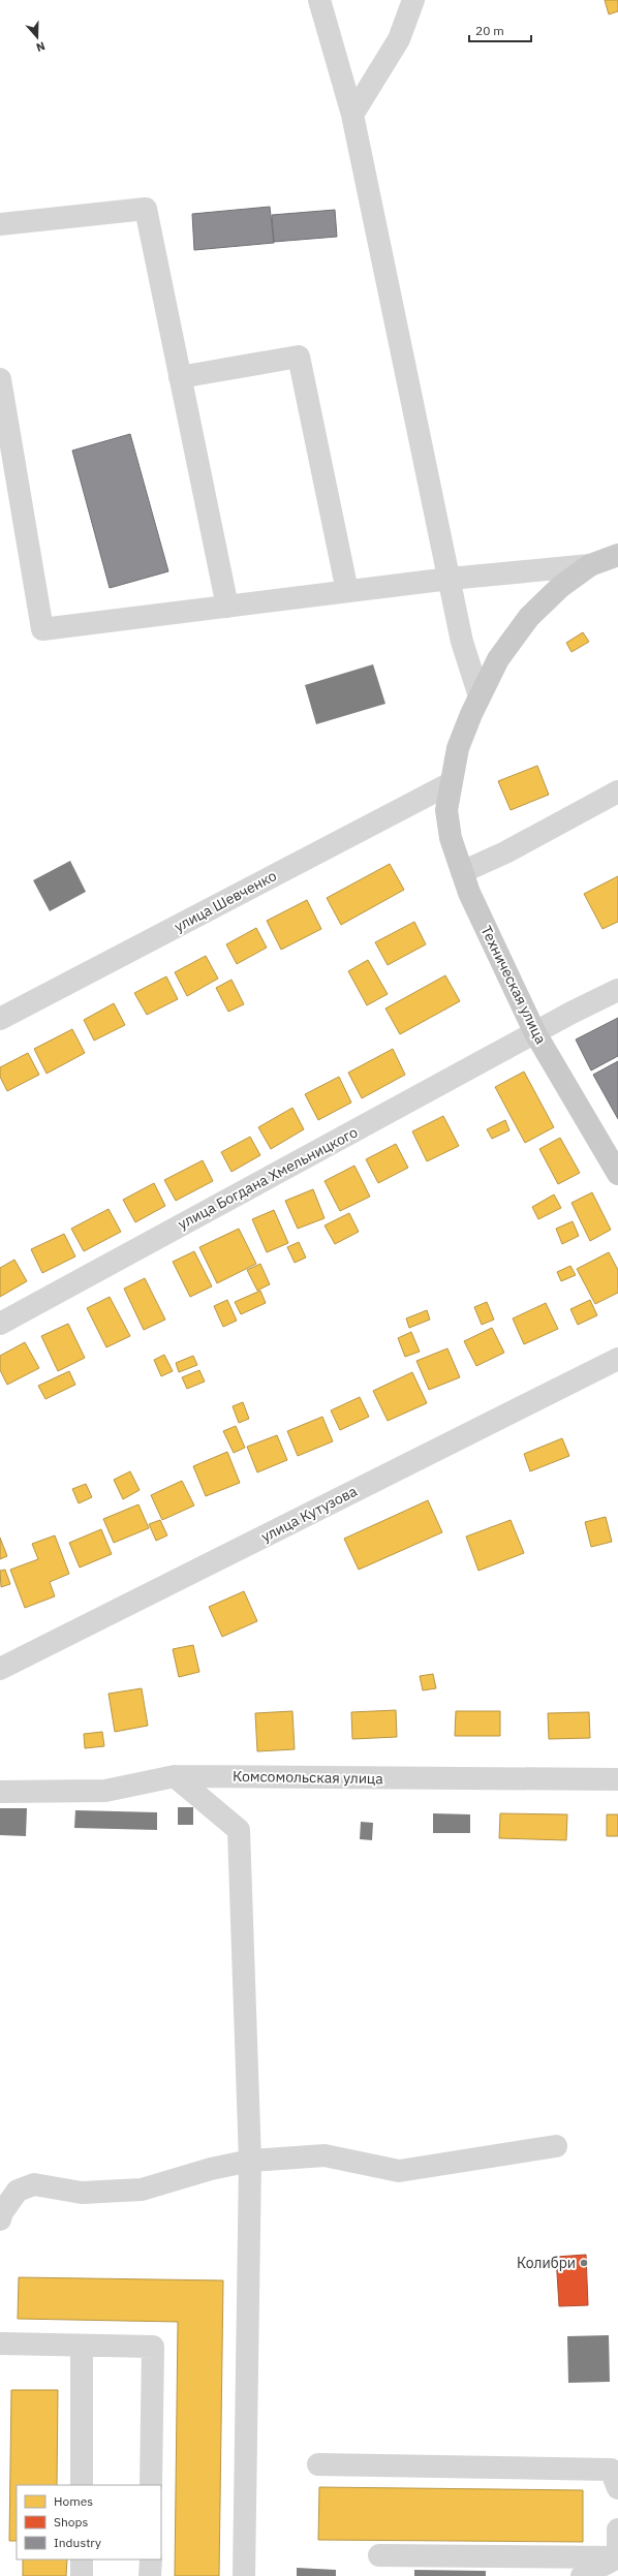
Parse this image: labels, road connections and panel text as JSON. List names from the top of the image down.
{
  "streets": {
    "main road": ["Техническая улица"],
    "street": [
      "улица Шевченко",
      "улица Богдана Хмельницкого",
      "улица Кутузова",
      "Комсомольская улица"
    ]
  },
  "crossings": [
    ["улица Шевченко", "Техническая улица"],
    ["Техническая улица", "улица Богдана Хмельницкого"]
  ],
  "places": ["Колибри"],
  "legend": ["Homes", "Shops", "Industry"],
  "scale_bar": "20 m",
  "north": "bottom"
}
